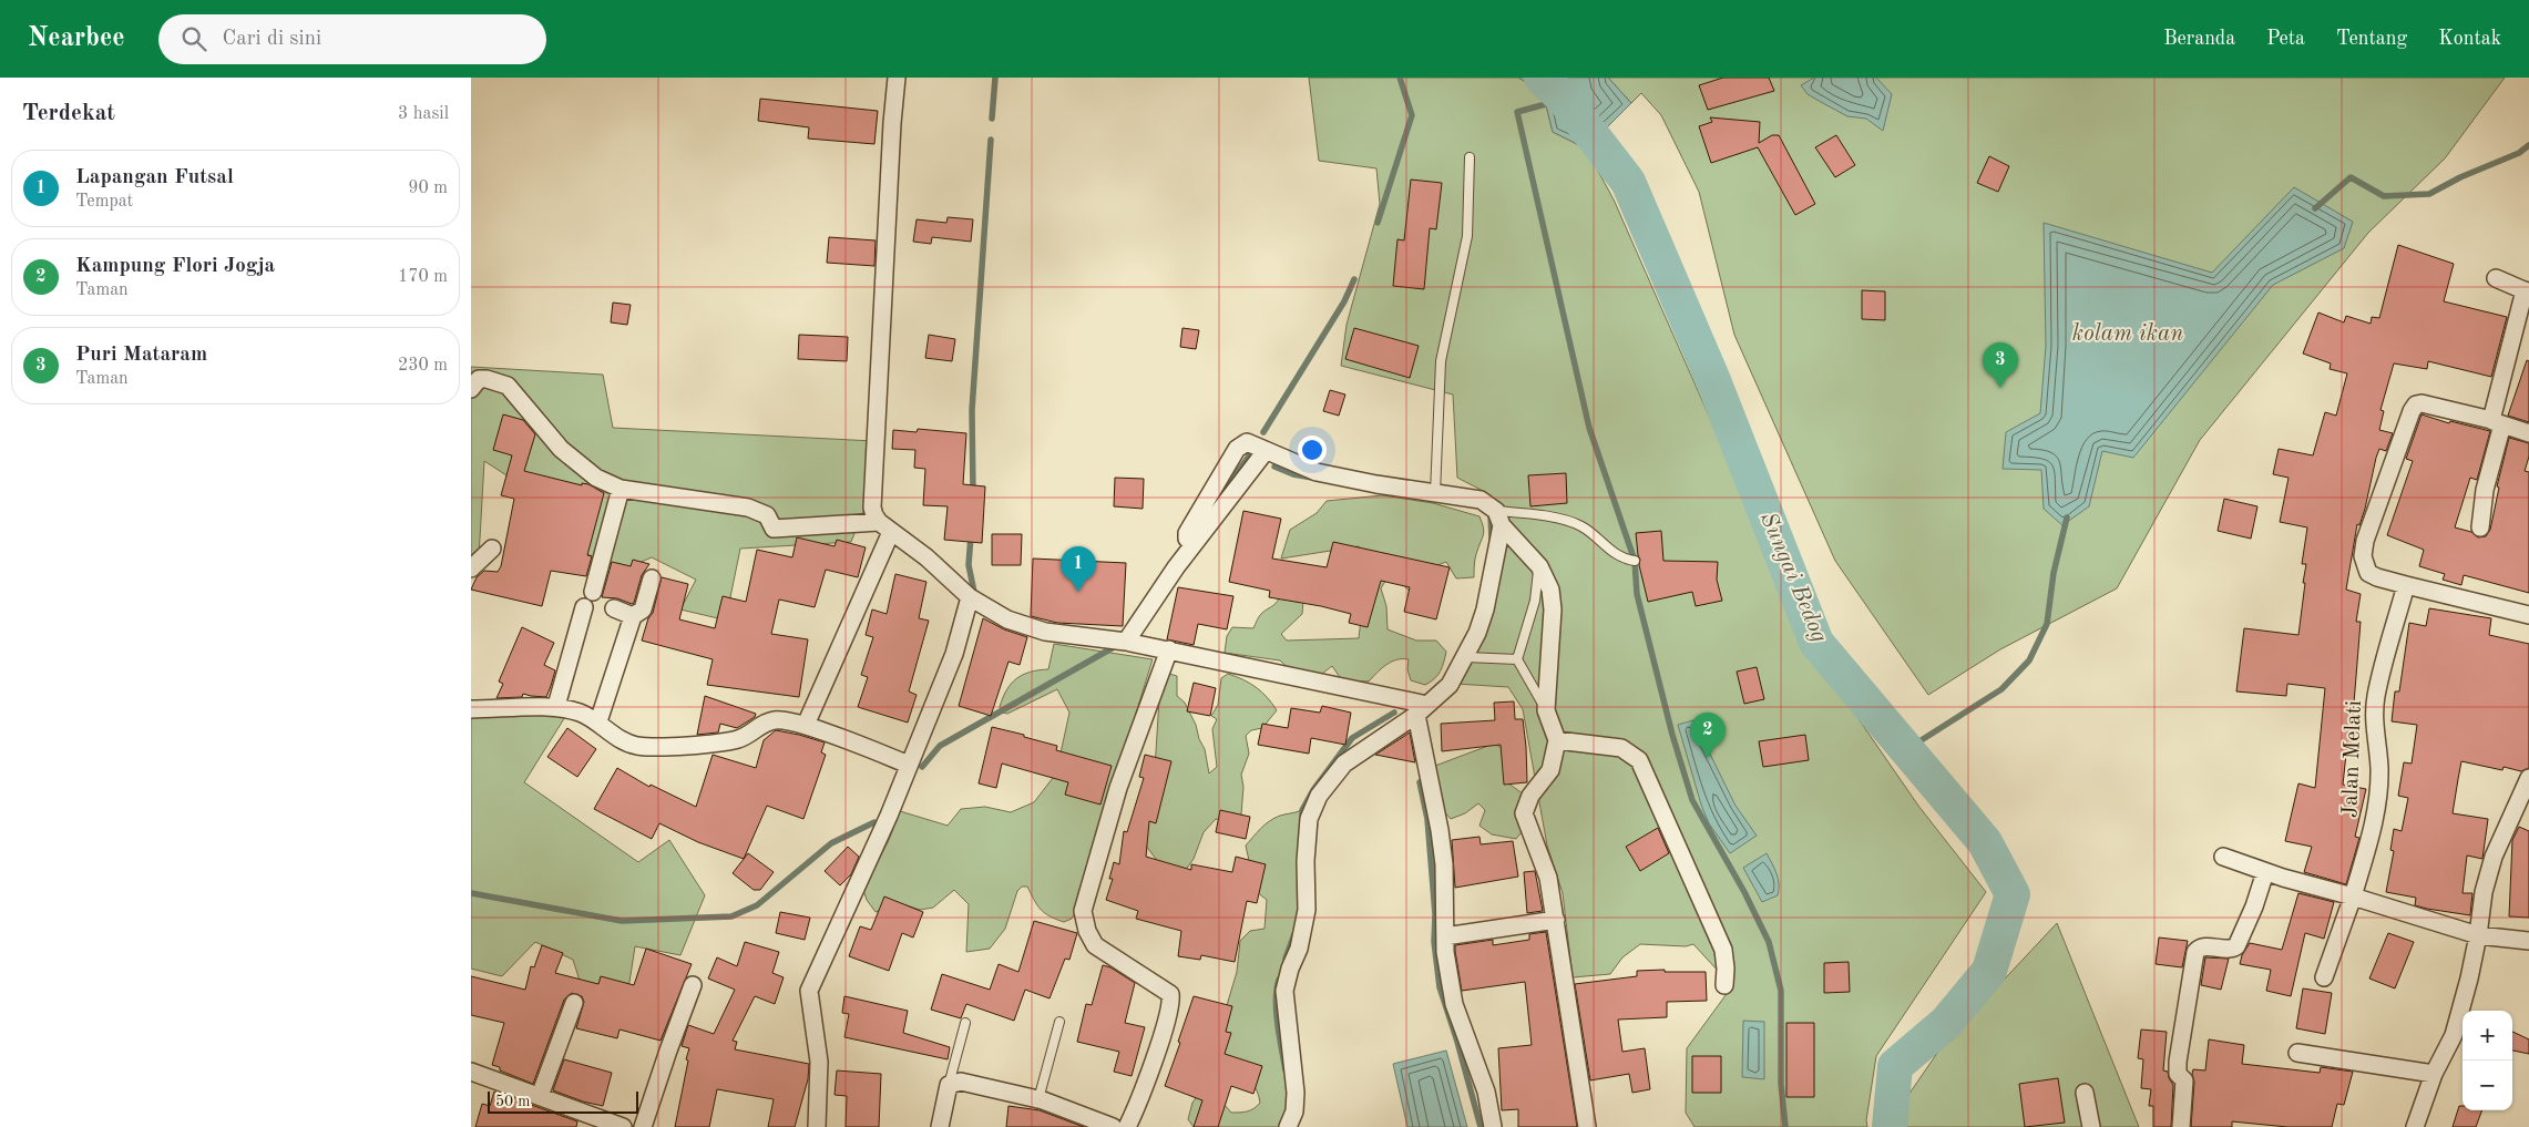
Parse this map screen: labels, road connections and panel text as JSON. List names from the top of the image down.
{
  "streets": {
    "street": ["Jalan Melati"]
  },
  "water": ["kolam ikan", "Sungai Bedog"],
  "scale_bar": "50 m",
  "page": {
    "header": "Nearbee",
    "search": "Cari di sini",
    "nav": [
      "Beranda",
      "Peta",
      "Tentang",
      "Kontak"
    ],
    "heading": ["Terdekat", "3 hasil"],
    "list": [
      {
        "mark": "1",
        "name": "Lapangan Futsal",
        "note": "Tempat",
        "value": "90 m"
      },
      {
        "mark": "2",
        "name": "Kampung Flori Jogja",
        "note": "Taman",
        "value": "170 m"
      },
      {
        "mark": "3",
        "name": "Puri Mataram",
        "note": "Taman",
        "value": "230 m"
      }
    ],
    "pins": ["3", "1", "2"],
    "map_buttons": ["+", "−"],
    "scale": "50 m"
  }
}
